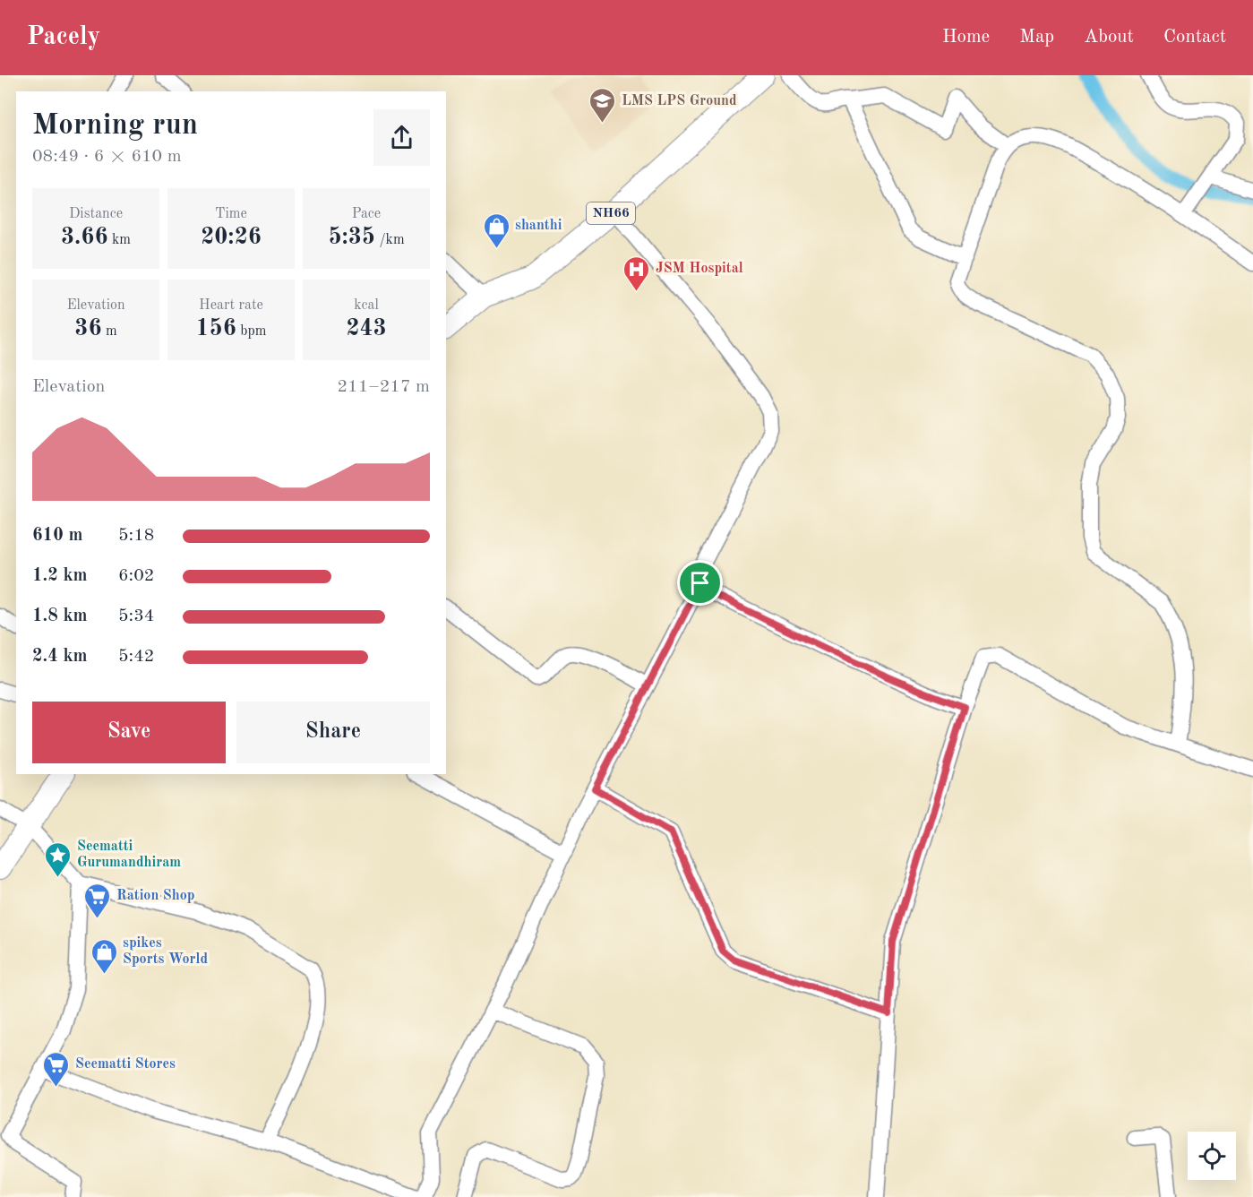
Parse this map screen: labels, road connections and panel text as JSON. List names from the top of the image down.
{
  "streets": {
    "highway": ["NH66"]
  },
  "places": {
    "school or university": ["LMS LPS Ground"],
    "shop": ["shanthi", "spikes Sports World"],
    "hospital": ["JSM Hospital"],
    "place": ["Seematti Gurumandhiram"],
    "supermarket": ["Ration Shop", "Seematti Stores"]
  },
  "page": {
    "header": "Pacely",
    "nav": [
      "Home",
      "Map",
      "About",
      "Contact"
    ],
    "heading": ["Morning run", "08:49 · 6 × 610 m"],
    "stats": [
      ["Distance", "3.66 km"],
      ["Time", "20:26"],
      ["Pace", "5:35 /km"],
      ["Elevation", "36 m"],
      ["Heart rate", "156 bpm"],
      ["kcal", "243"]
    ],
    "chart": ["Elevation", "211–217 m"],
    "list": [
      {
        "name": "610 m",
        "note": "5:18"
      },
      {
        "name": "1.2 km",
        "note": "6:02"
      },
      {
        "name": "1.8 km",
        "note": "5:34"
      },
      {
        "name": "2.4 km",
        "note": "5:42"
      }
    ],
    "buttons": ["Save", "Share"]
  }
}
